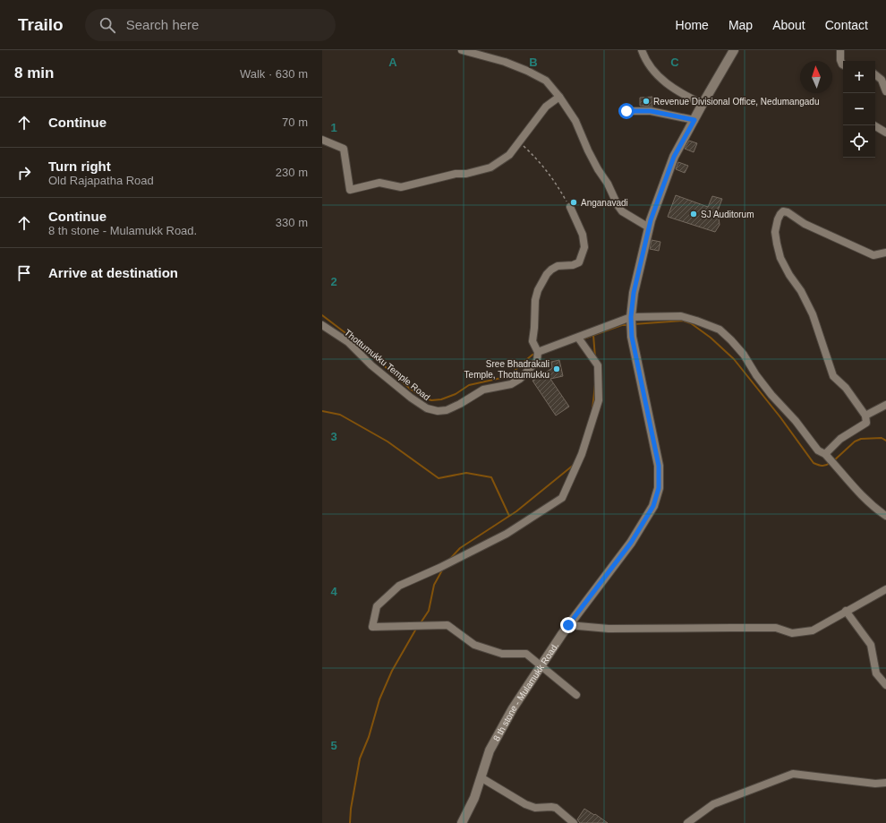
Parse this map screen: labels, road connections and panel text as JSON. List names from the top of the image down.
{
  "streets": {
    "main road": ["8 th stone - Mulamukk Road."],
    "street": ["Thottumukku Temple Road"]
  },
  "places": [
    "Revenue Divisional Office, Nedumangadu",
    "Anganavadi",
    "SJ Auditorum",
    "Sree Bhadrakali Temple, Thottumukku"
  ],
  "north": "top",
  "page": {
    "header": "Trailo",
    "search": "Search here",
    "nav": [
      "Home",
      "Map",
      "About",
      "Contact"
    ],
    "heading": ["8 min", "Walk · 630 m"],
    "map_buttons": ["+", "−"],
    "list": [
      ["Continue", "70 m"],
      ["Turn right", "Old Rajapatha Road", "230 m"],
      ["Continue", "8 th stone - Mulamukk Road.", "330 m"],
      "Arrive at destination"
    ]
  },
  "grid": {
    "columns": ["A", "B", "C"],
    "rows": [
      "1",
      "2",
      "3",
      "4",
      "5"
    ]
  }
}
